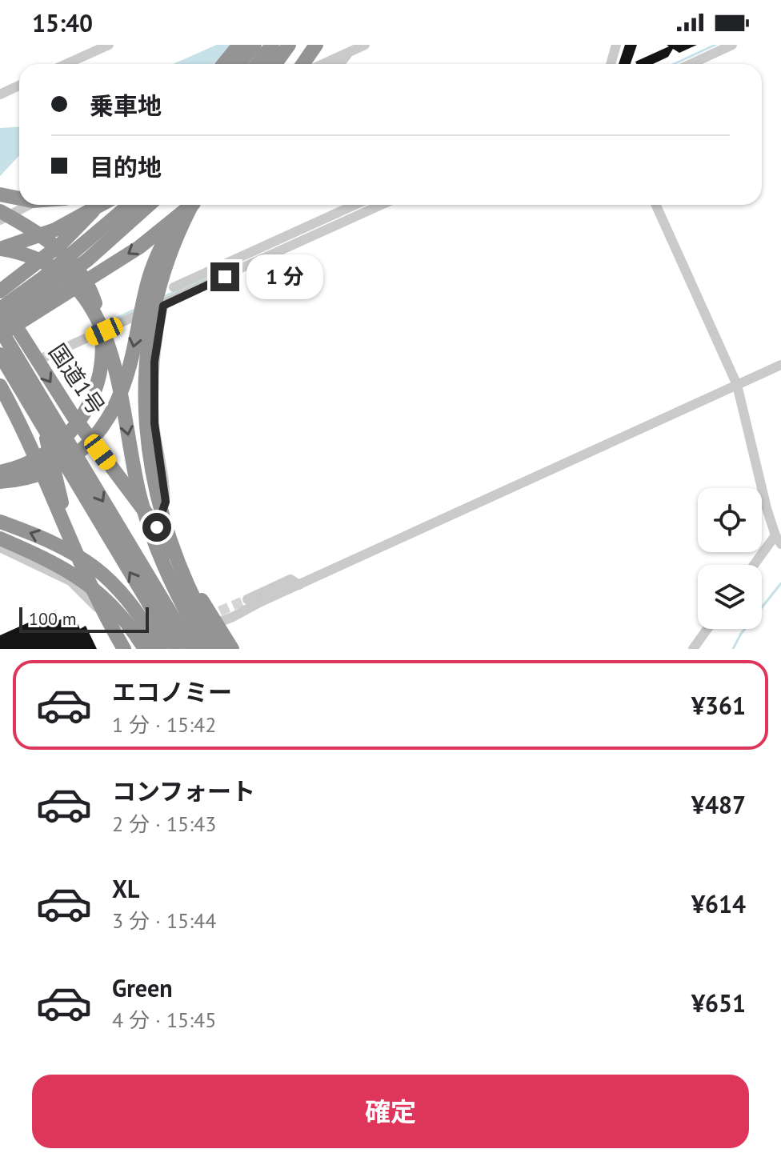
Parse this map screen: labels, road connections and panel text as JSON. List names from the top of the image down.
{
  "streets": {
    "highway": ["国道1号"]
  },
  "scale_bar": "100 m",
  "page": {
    "status": "15:40",
    "banner": ["乗車地", "目的地"],
    "bubble": "1 分",
    "scale": "100 m",
    "list": [
      {
        "name": "エコノミー",
        "note": "1 分 · 15:42",
        "value": "¥361"
      },
      {
        "name": "コンフォート",
        "note": "2 分 · 15:43",
        "value": "¥487"
      },
      {
        "name": "XL",
        "note": "3 分 · 15:44",
        "value": "¥614"
      },
      {
        "name": "Green",
        "note": "4 分 · 15:45",
        "value": "¥651"
      }
    ],
    "buttons": "確定"
  }
}
